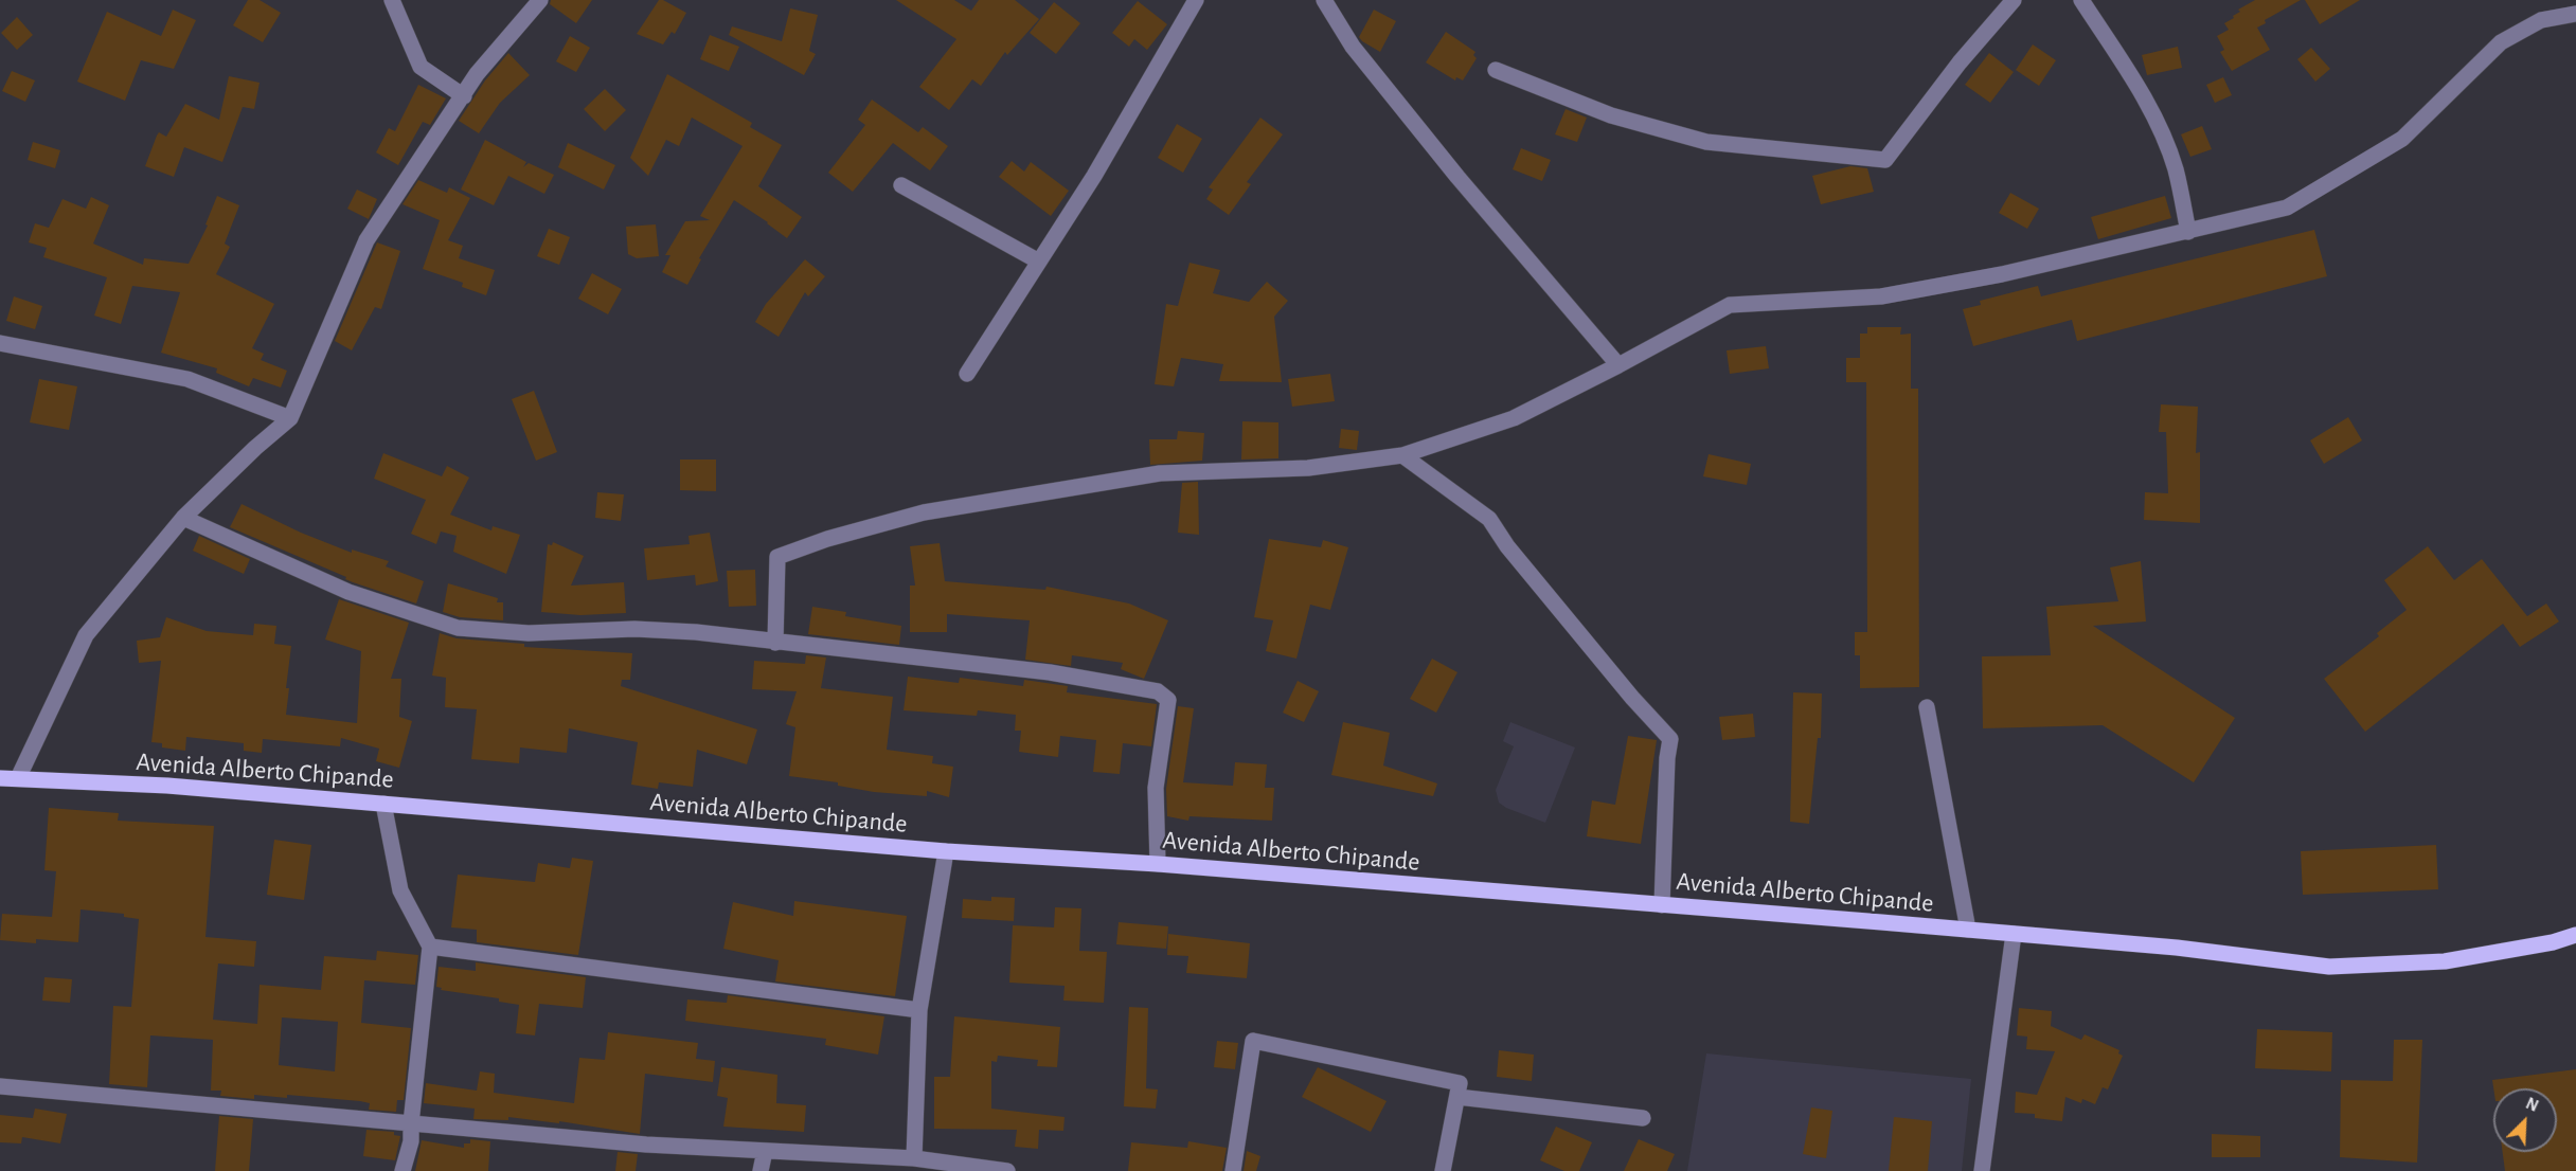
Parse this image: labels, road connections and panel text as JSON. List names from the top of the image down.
{
  "streets": {
    "main road": ["Avenida Alberto Chipande"]
  },
  "north": "top right"
}
